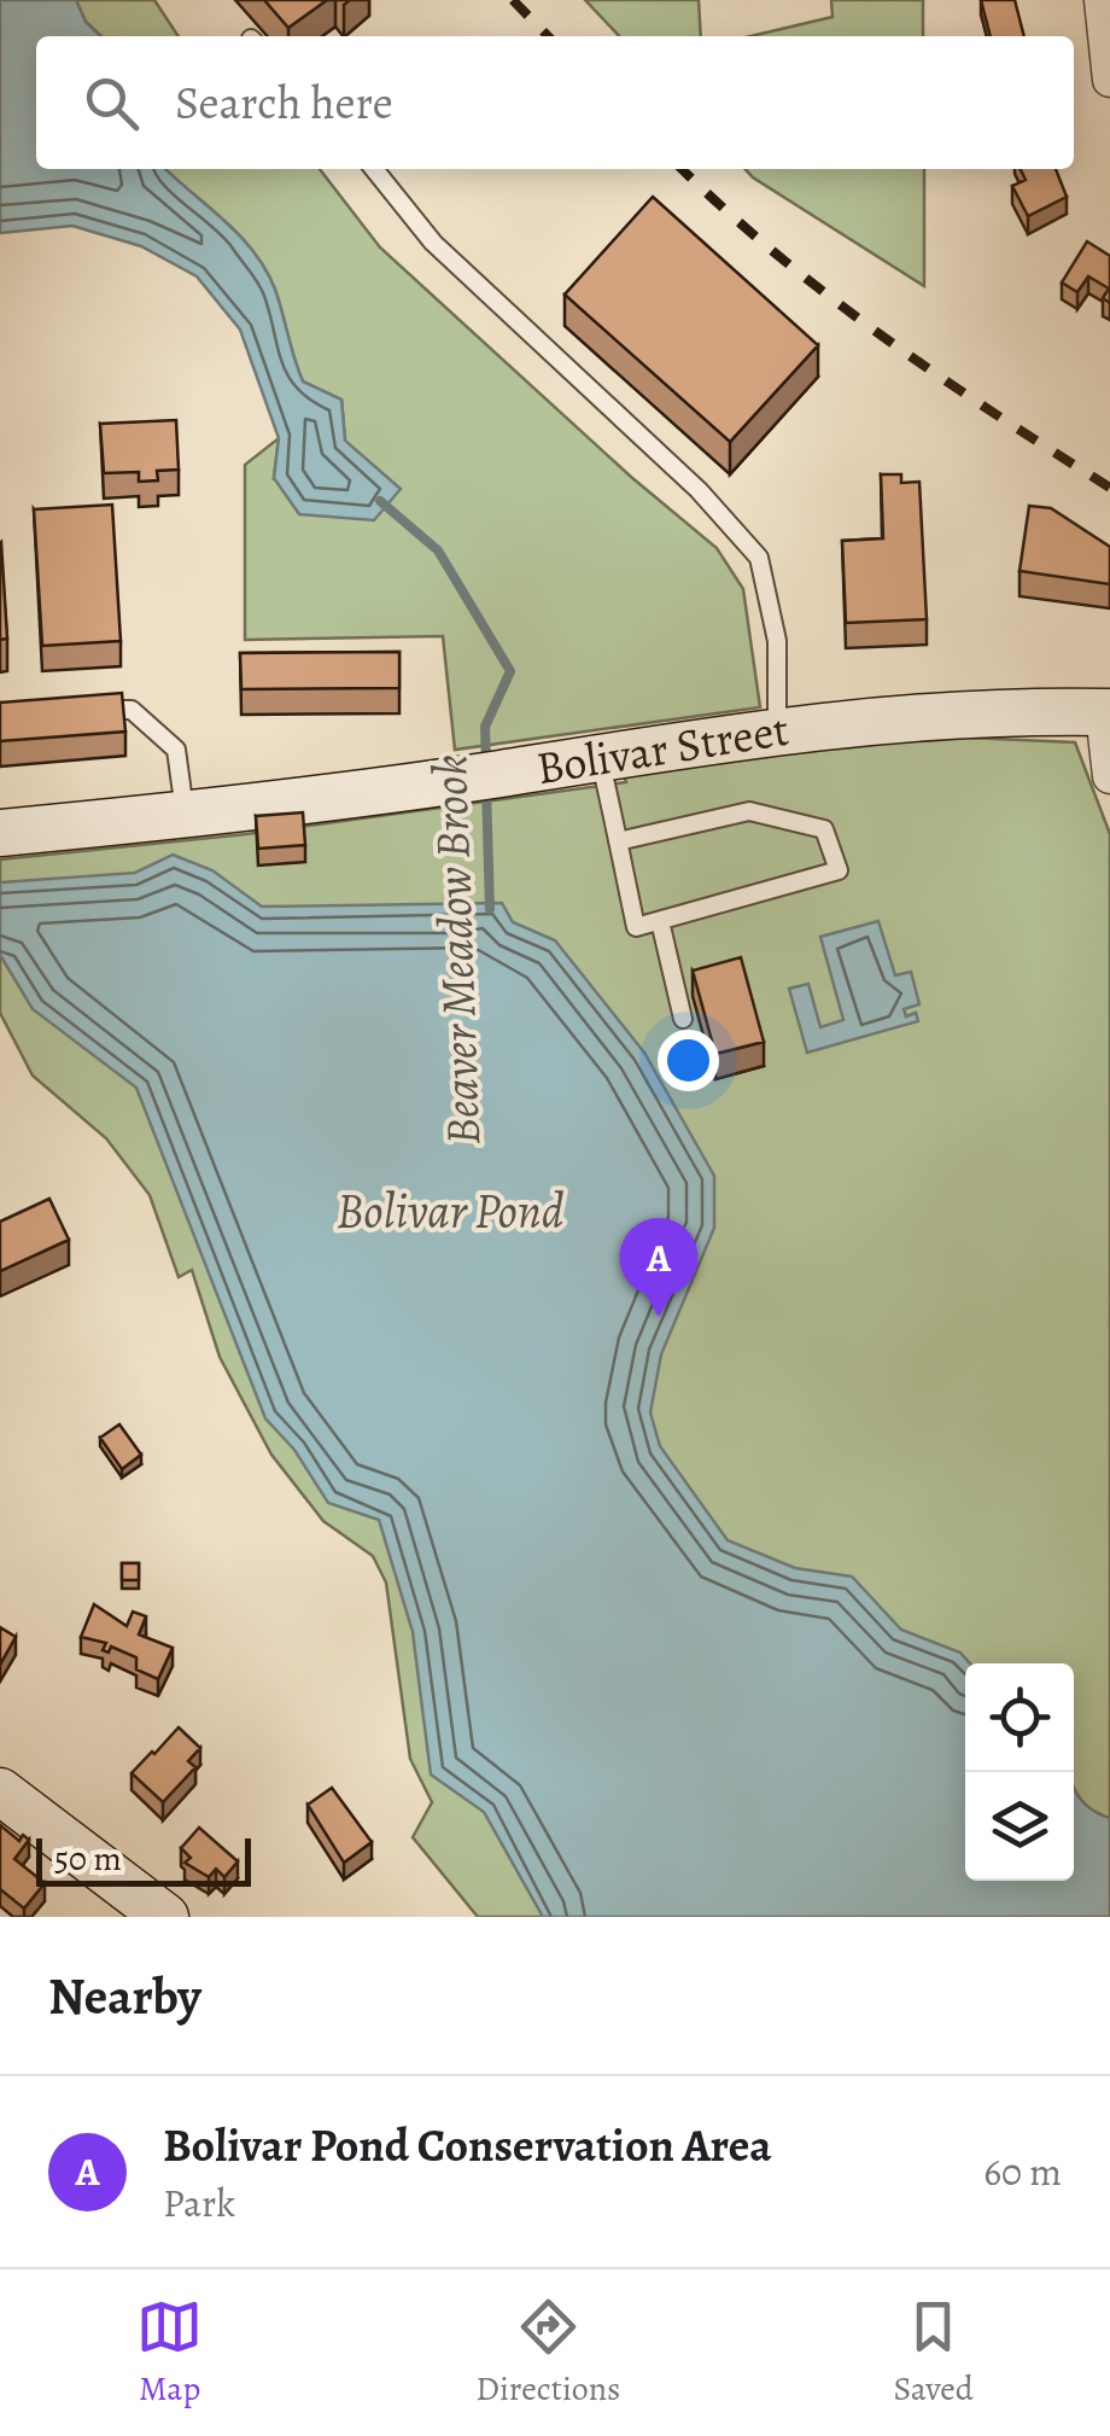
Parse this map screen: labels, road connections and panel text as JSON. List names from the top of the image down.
{
  "streets": {
    "street": ["Bolivar Street"]
  },
  "water": ["Beaver Meadow Brook", "Bolivar Pond"],
  "scale_bar": "50 m",
  "page": {
    "search": "Search here",
    "pins": "A",
    "scale": "50 m",
    "heading": "Nearby",
    "list": [
      {
        "mark": "A",
        "name": "Bolivar Pond Conservation Area",
        "note": "Park",
        "value": "60 m"
      }
    ],
    "nav": ["Map", "Directions", "Saved"]
  }
}
